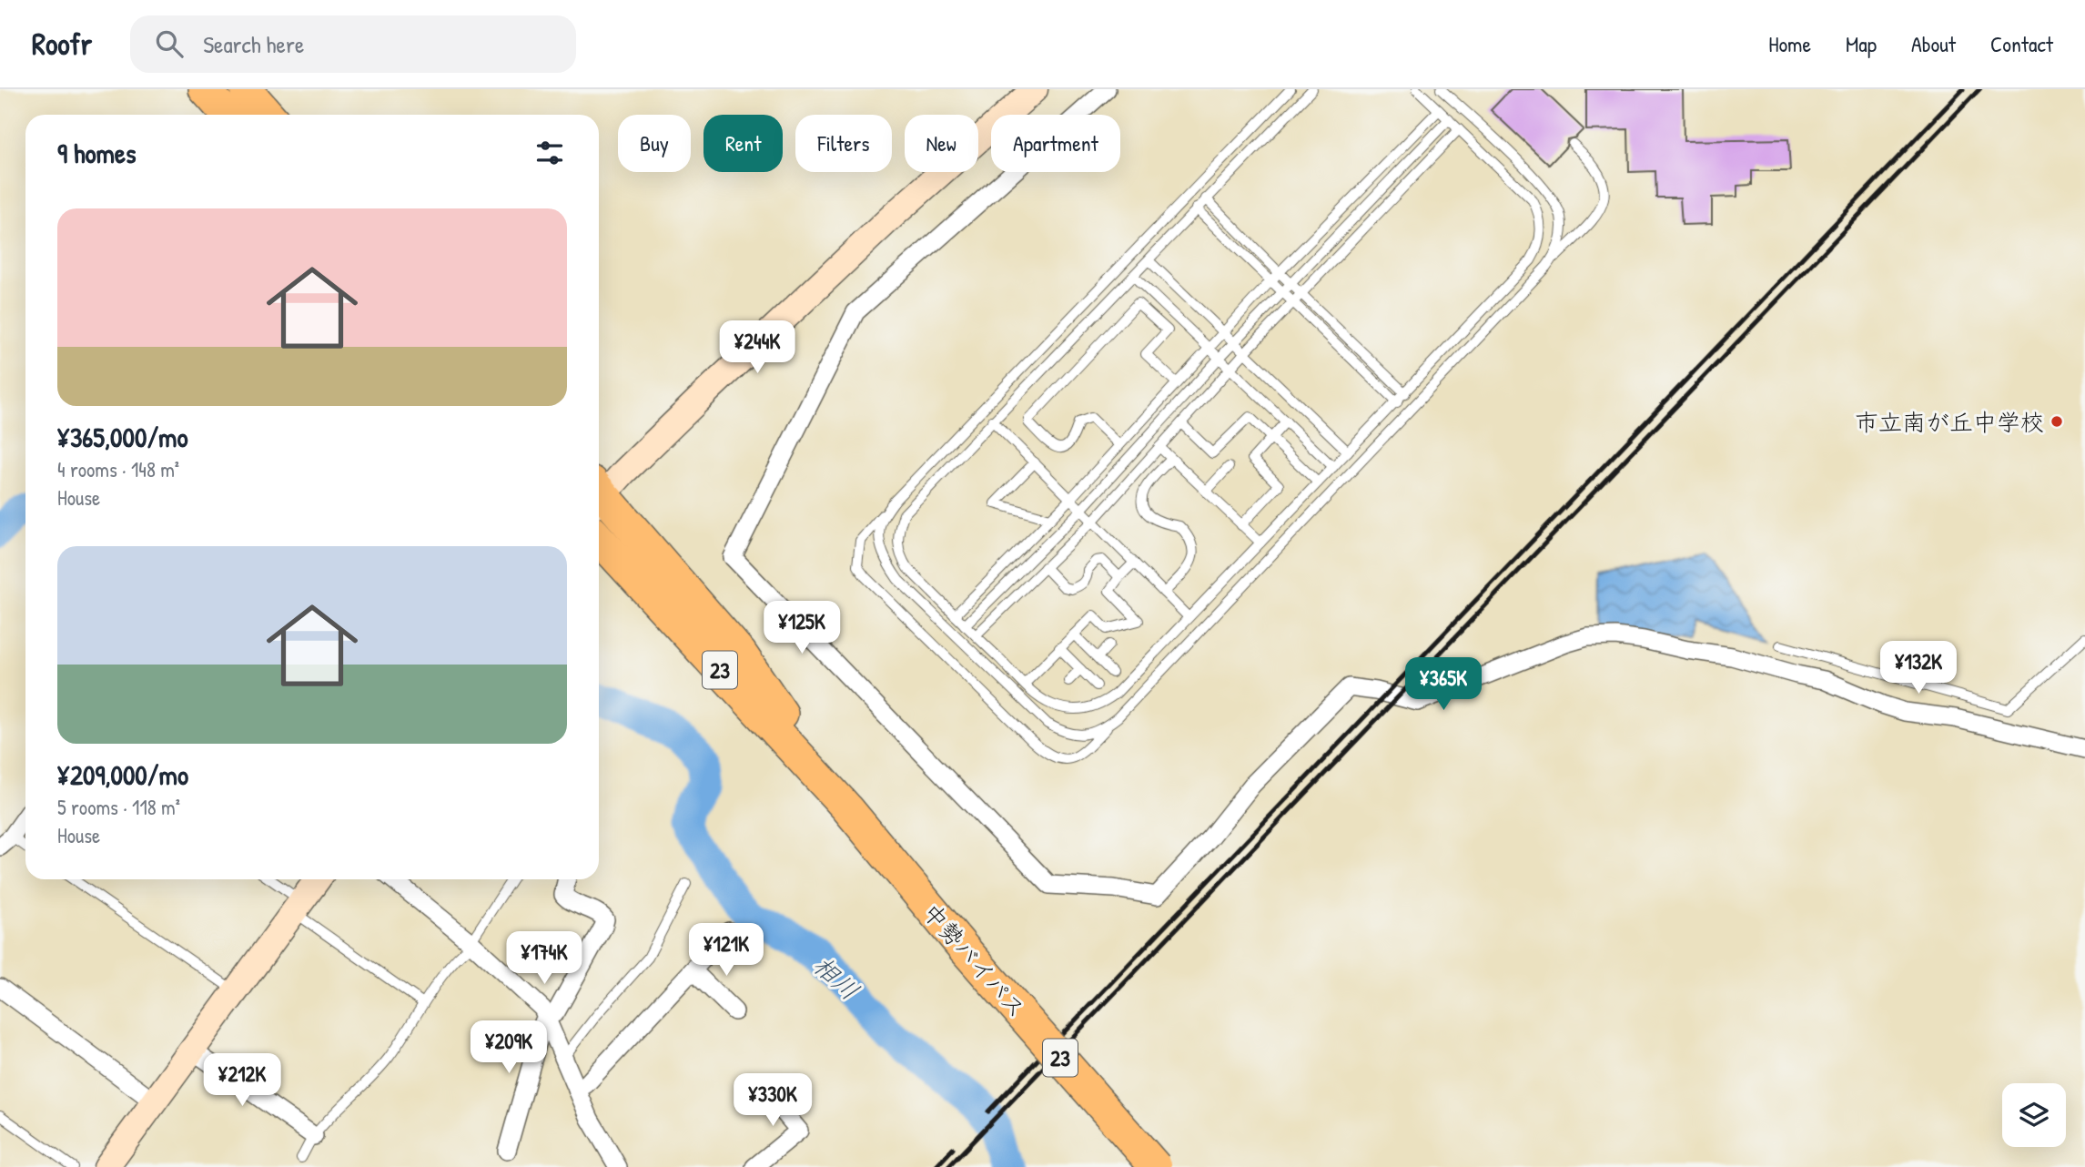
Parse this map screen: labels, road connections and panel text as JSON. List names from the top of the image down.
{
  "streets": {
    "highway": ["23", "中勢バイパス"]
  },
  "water": ["相川"],
  "places": ["市立南が丘中学校"],
  "page": {
    "header": "Roofr",
    "search": "Search here",
    "nav": [
      "Home",
      "Map",
      "About",
      "Contact"
    ],
    "chip": [
      "Buy",
      "Rent",
      "Filters",
      "New",
      "Apartment"
    ],
    "heading": "9 homes",
    "list": [
      {
        "name": "¥365,000/mo",
        "note": "4 rooms · 148 m² · House"
      },
      {
        "name": "¥209,000/mo",
        "note": "5 rooms · 118 m² · House"
      }
    ],
    "price": [
      "¥244K",
      "¥125K",
      "¥132K",
      "¥365K",
      "¥121K",
      "¥174K",
      "¥209K",
      "¥212K",
      "¥330K"
    ]
  }
}
